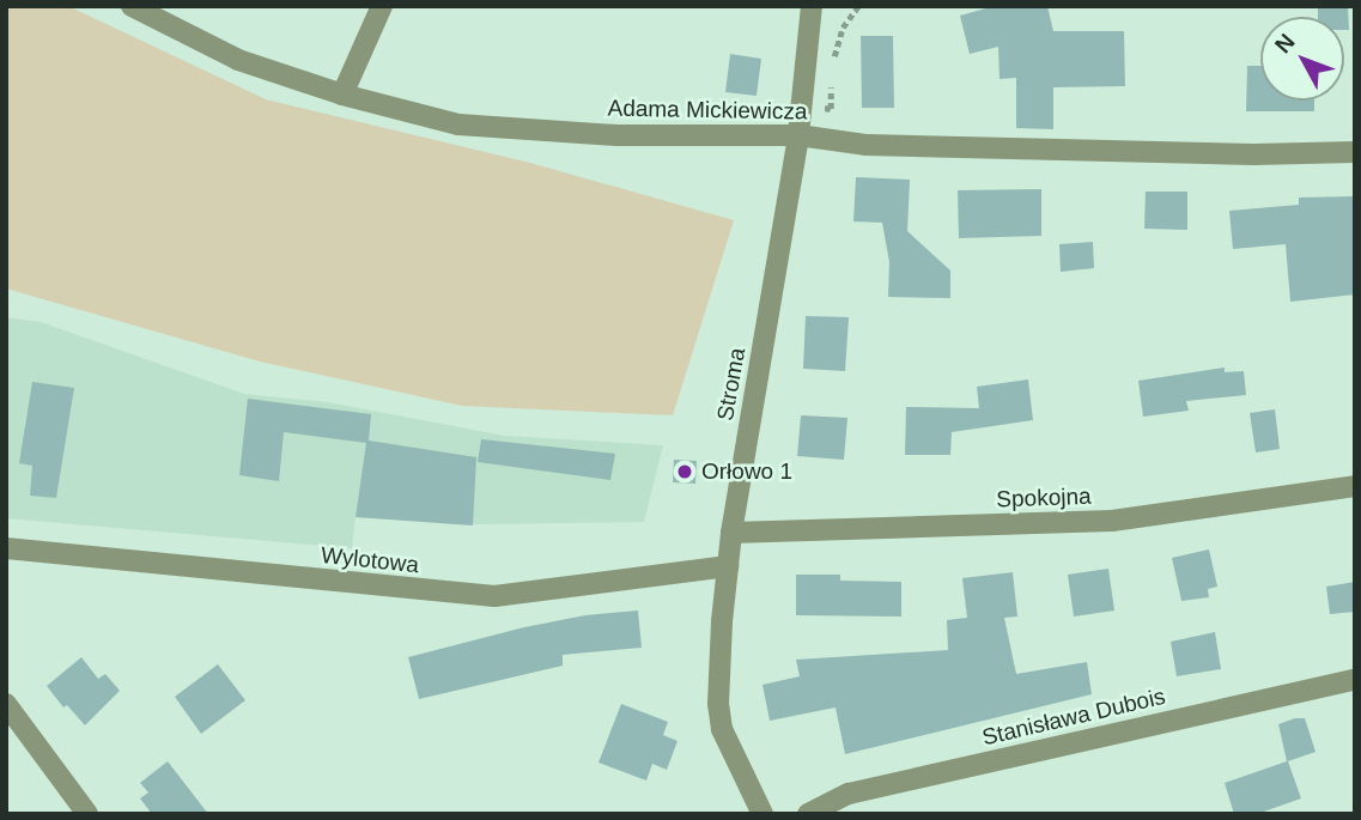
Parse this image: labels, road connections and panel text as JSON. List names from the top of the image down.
{
  "streets": {
    "street": [
      "Adama Mickiewicza",
      "Stroma",
      "Spokojna",
      "Wylotowa",
      "Stanisława Dubois"
    ]
  },
  "crossings": [
    ["Adama Mickiewicza", "Stroma"],
    ["Stroma", "Spokojna"],
    ["Stroma", "Wylotowa"]
  ],
  "places": ["Orłowo 1"],
  "north": "top left"
}
